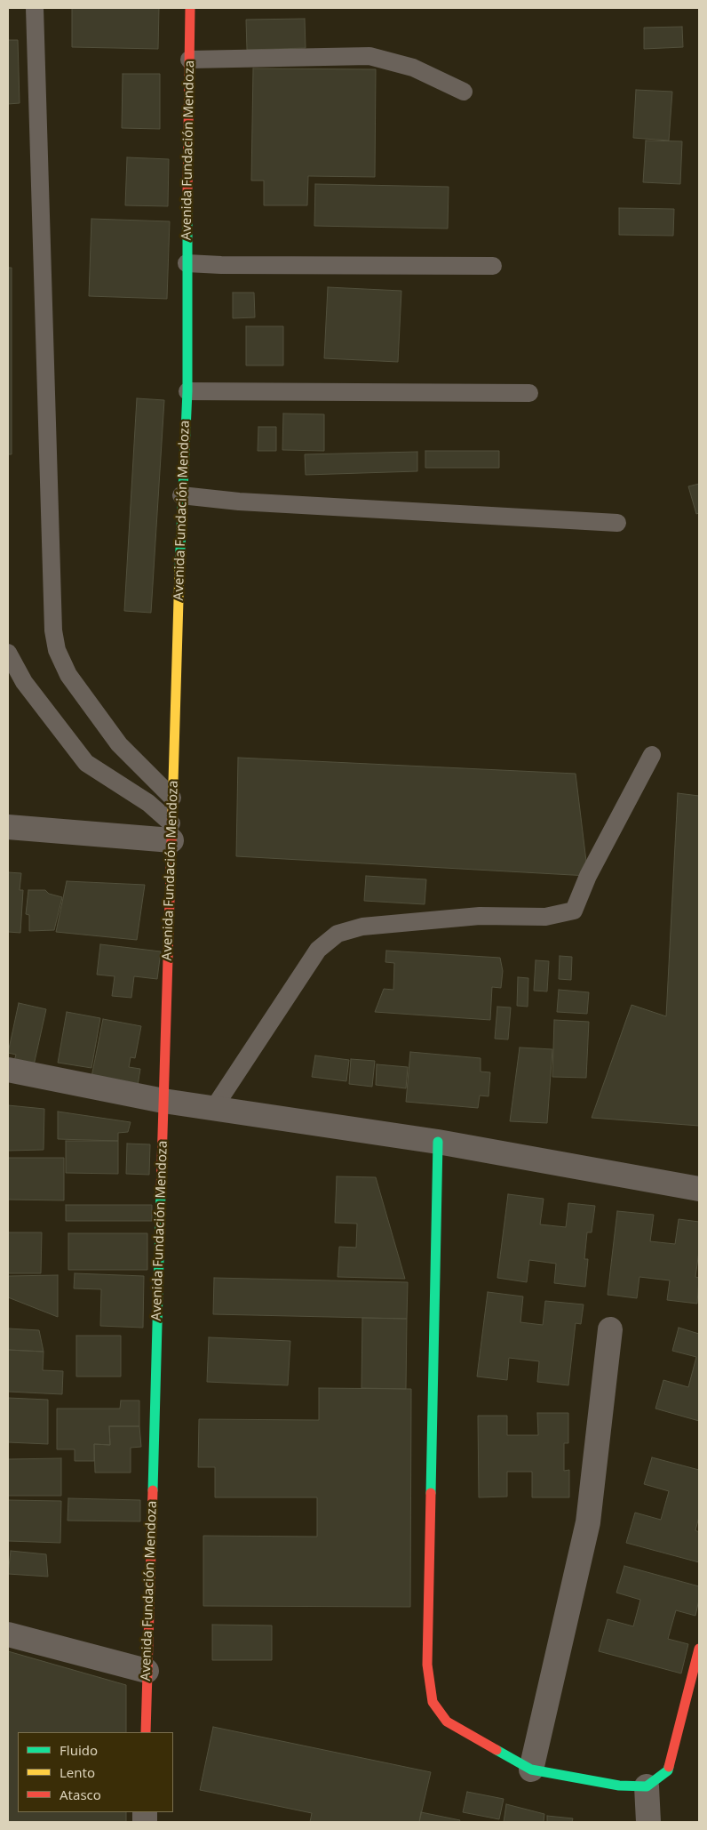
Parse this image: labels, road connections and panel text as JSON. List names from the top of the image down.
{
  "streets": {
    "street": ["Avenida Fundación Mendoza"]
  },
  "legend": ["Fluido", "Lento", "Atasco"]
}
